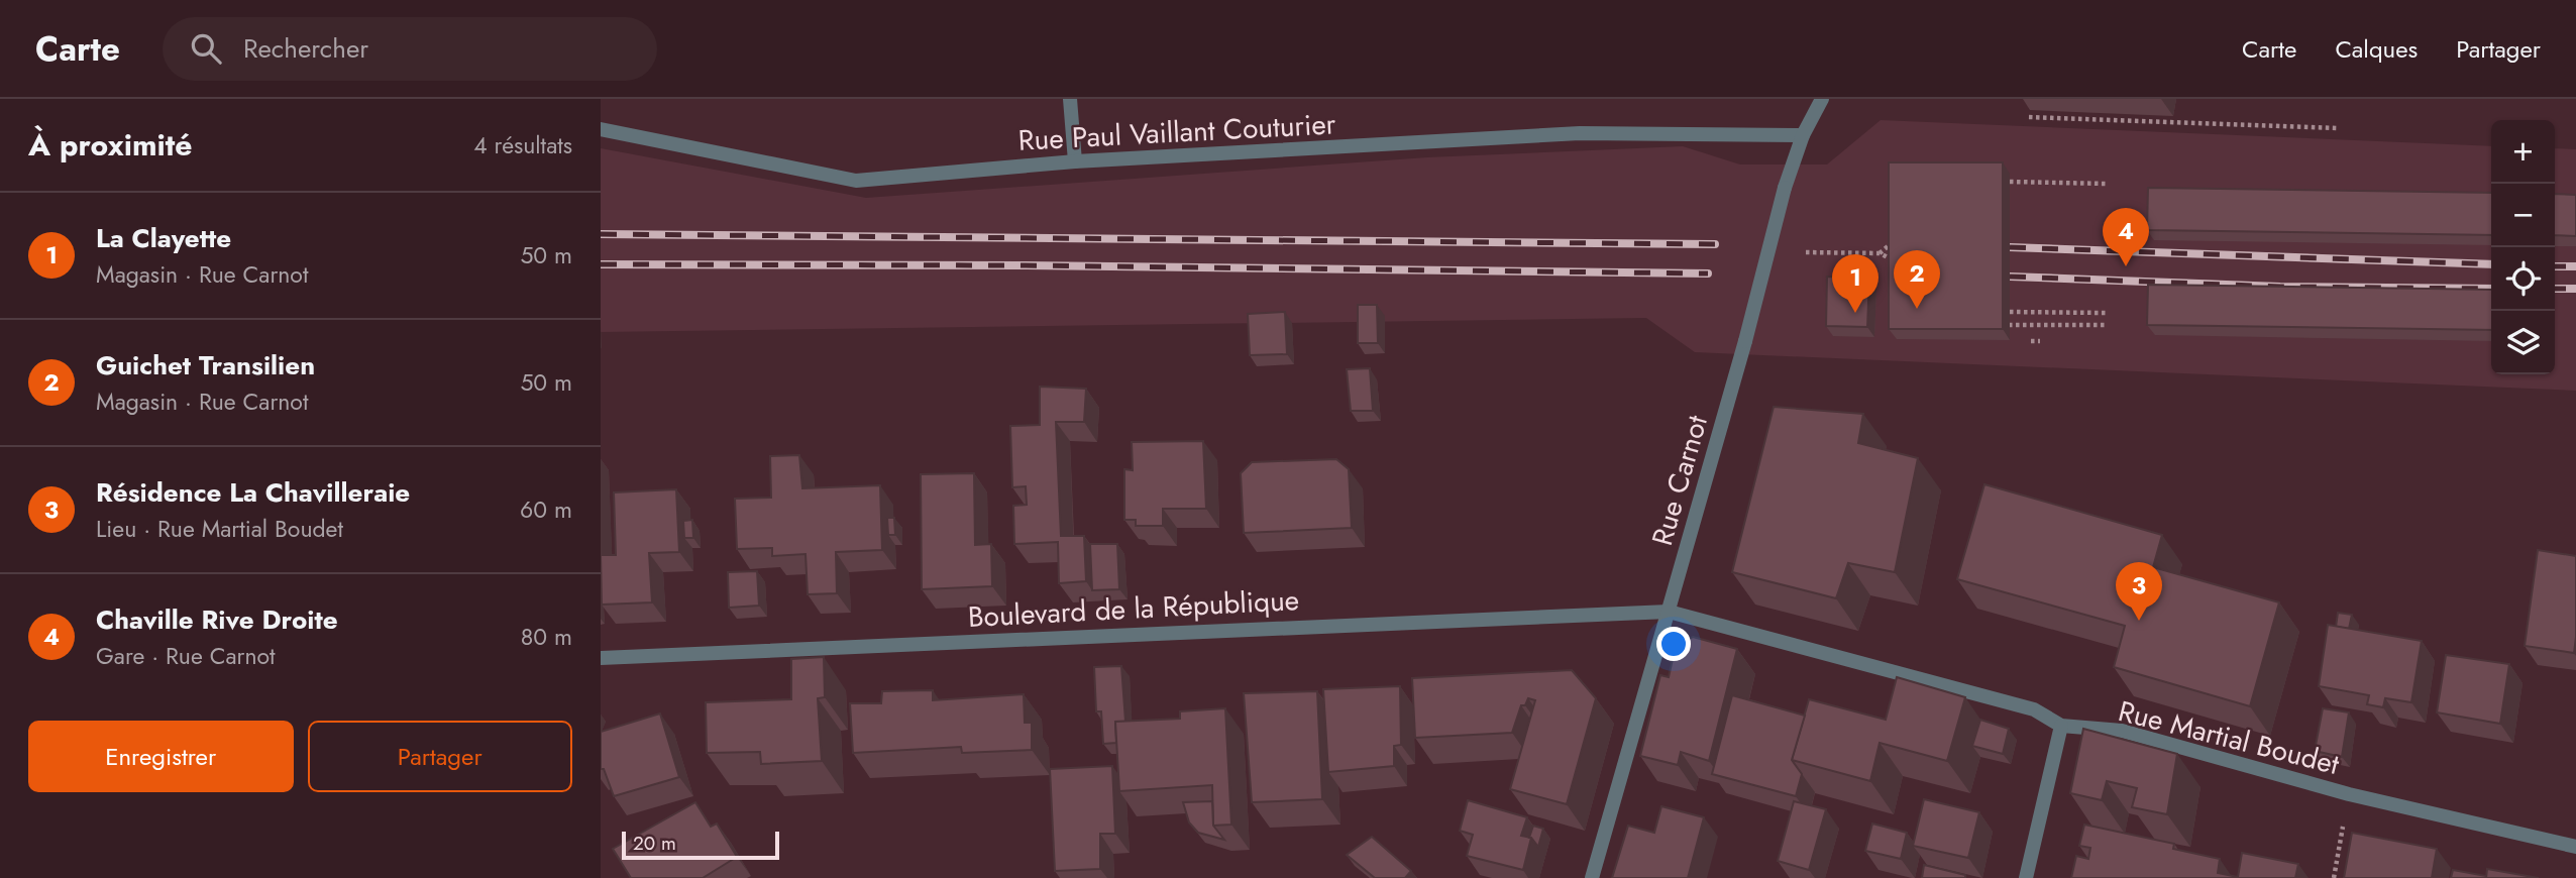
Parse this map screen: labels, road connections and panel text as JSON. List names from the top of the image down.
{
  "streets": {
    "street": [
      "Rue Paul Vaillant Couturier",
      "Rue Carnot",
      "Boulevard de la République",
      "Rue Martial Boudet"
    ]
  },
  "crossings": [
    ["Rue Paul Vaillant Couturier", "Rue Carnot"],
    ["Rue Carnot", "Boulevard de la République"],
    ["Rue Carnot", "Rue Martial Boudet"],
    ["Boulevard de la République", "Rue Martial Boudet"]
  ],
  "scale_bar": "20 m",
  "page": {
    "header": "Carte",
    "search": "Rechercher",
    "nav": ["Carte", "Calques", "Partager"],
    "heading": ["À proximité", "4 résultats"],
    "map_buttons": ["+", "−"],
    "list": [
      {
        "mark": "1",
        "name": "La Clayette",
        "note": "Magasin · Rue Carnot",
        "value": "50 m"
      },
      {
        "mark": "2",
        "name": "Guichet Transilien",
        "note": "Magasin · Rue Carnot",
        "value": "50 m"
      },
      {
        "mark": "3",
        "name": "Résidence La Chavilleraie",
        "note": "Lieu · Rue Martial Boudet",
        "value": "60 m"
      },
      {
        "mark": "4",
        "name": "Chaville Rive Droite",
        "note": "Gare · Rue Carnot",
        "value": "80 m"
      }
    ],
    "pins": [
      "4",
      "2",
      "1",
      "3"
    ],
    "buttons": ["Enregistrer", "Partager"],
    "scale": "20 m"
  }
}
